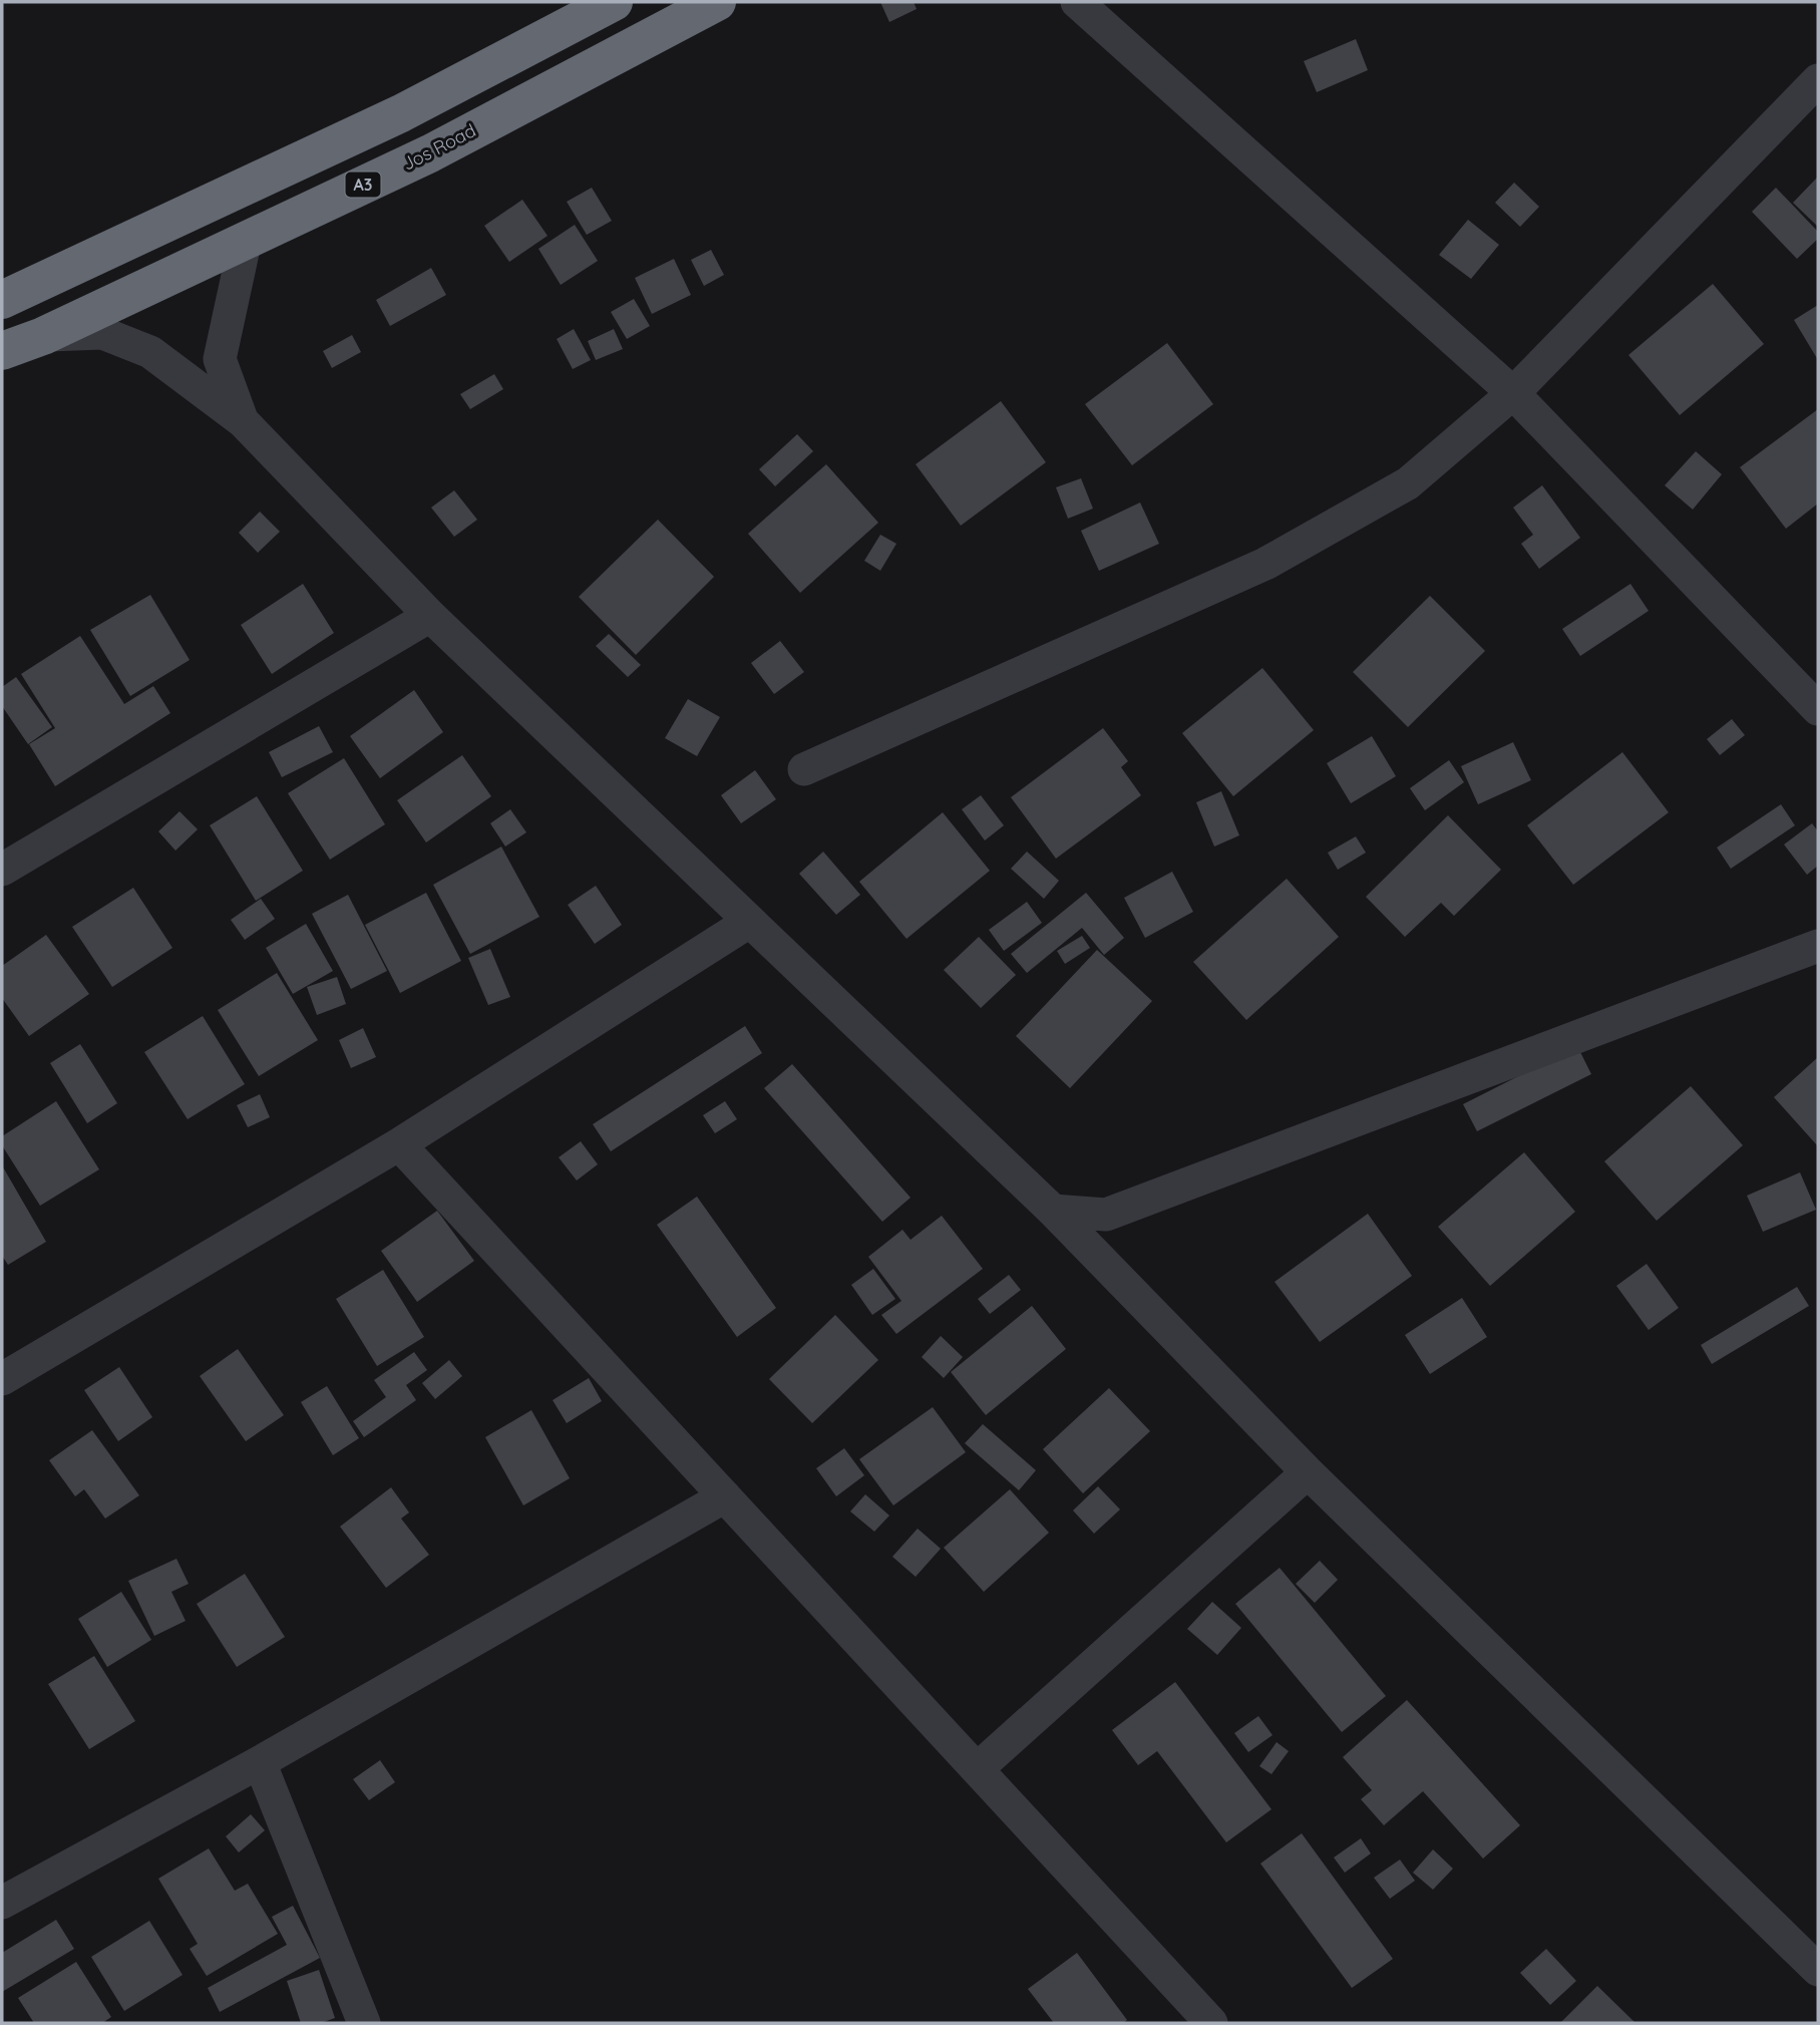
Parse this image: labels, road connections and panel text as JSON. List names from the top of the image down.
{
  "streets": {
    "highway": ["Jos Road", "A3"]
  }
}
